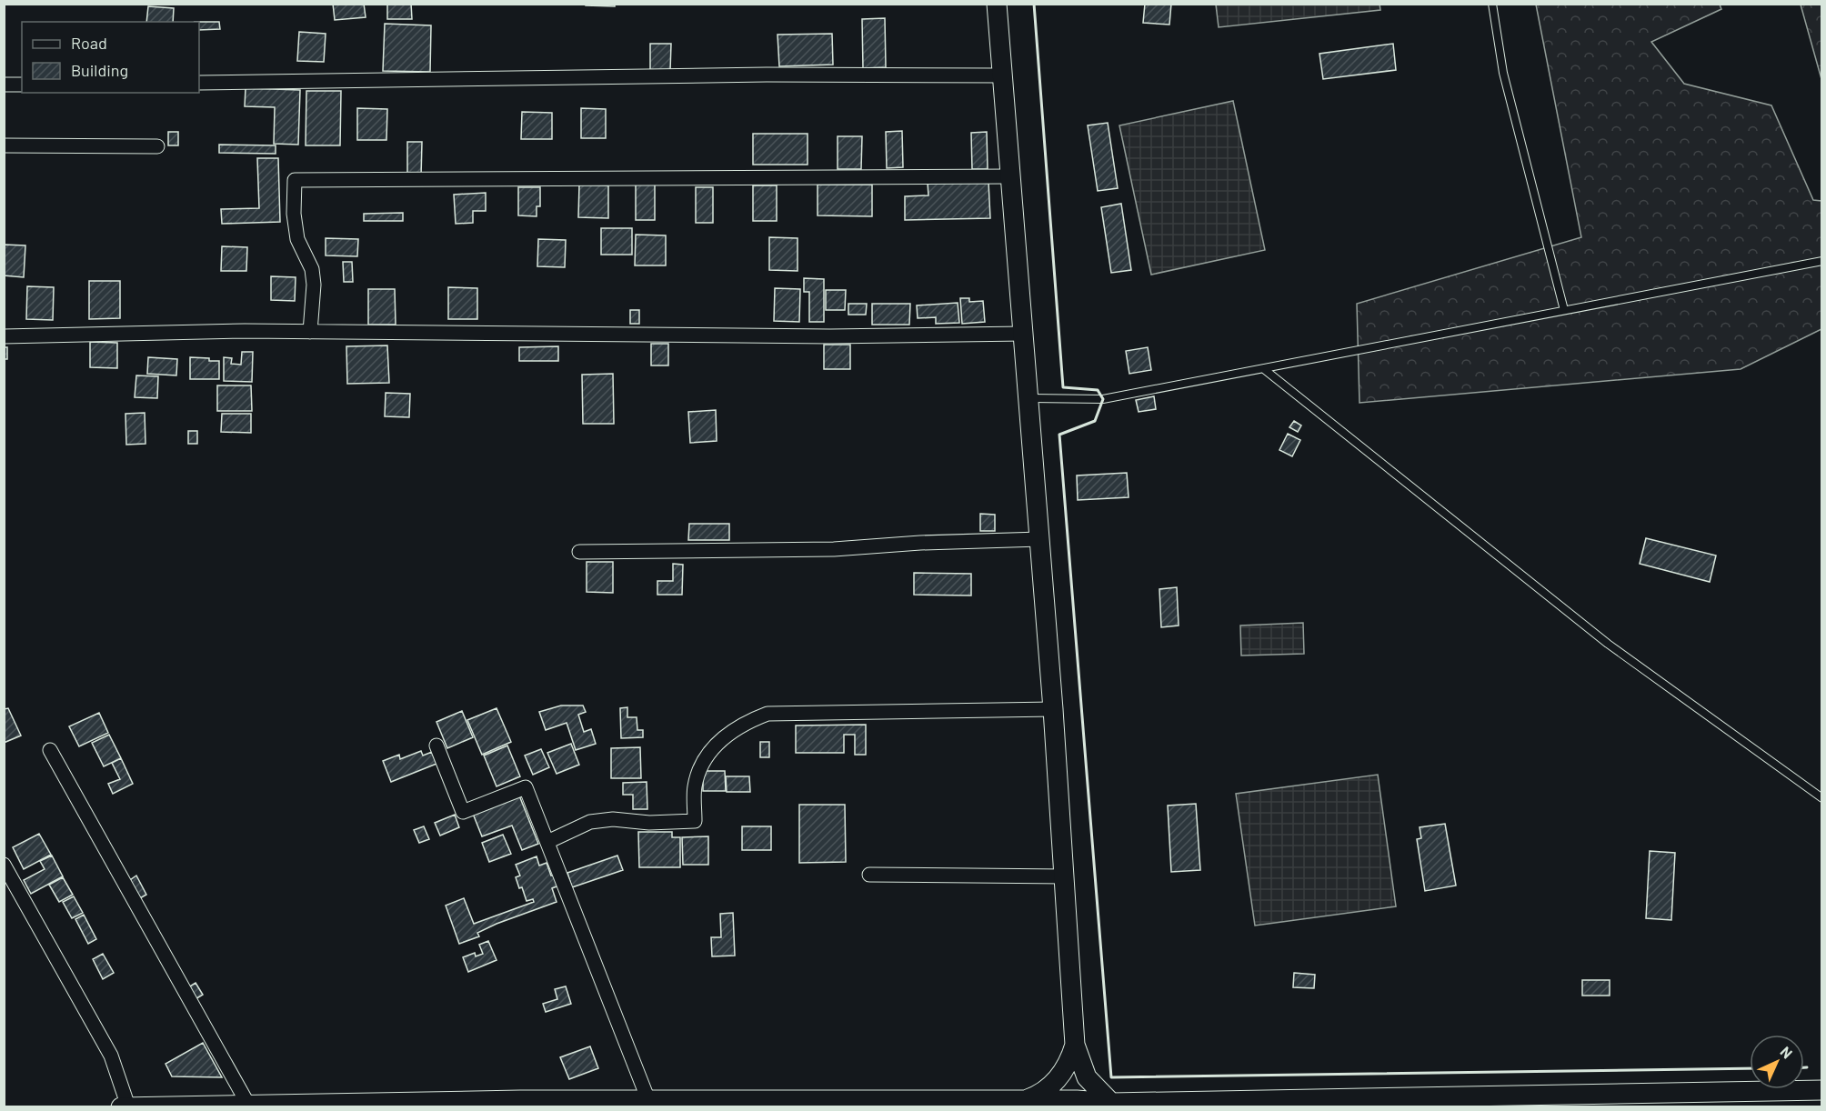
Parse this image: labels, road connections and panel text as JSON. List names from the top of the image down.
{
  "legend": ["Road", "Building"],
  "north": "top right"
}
